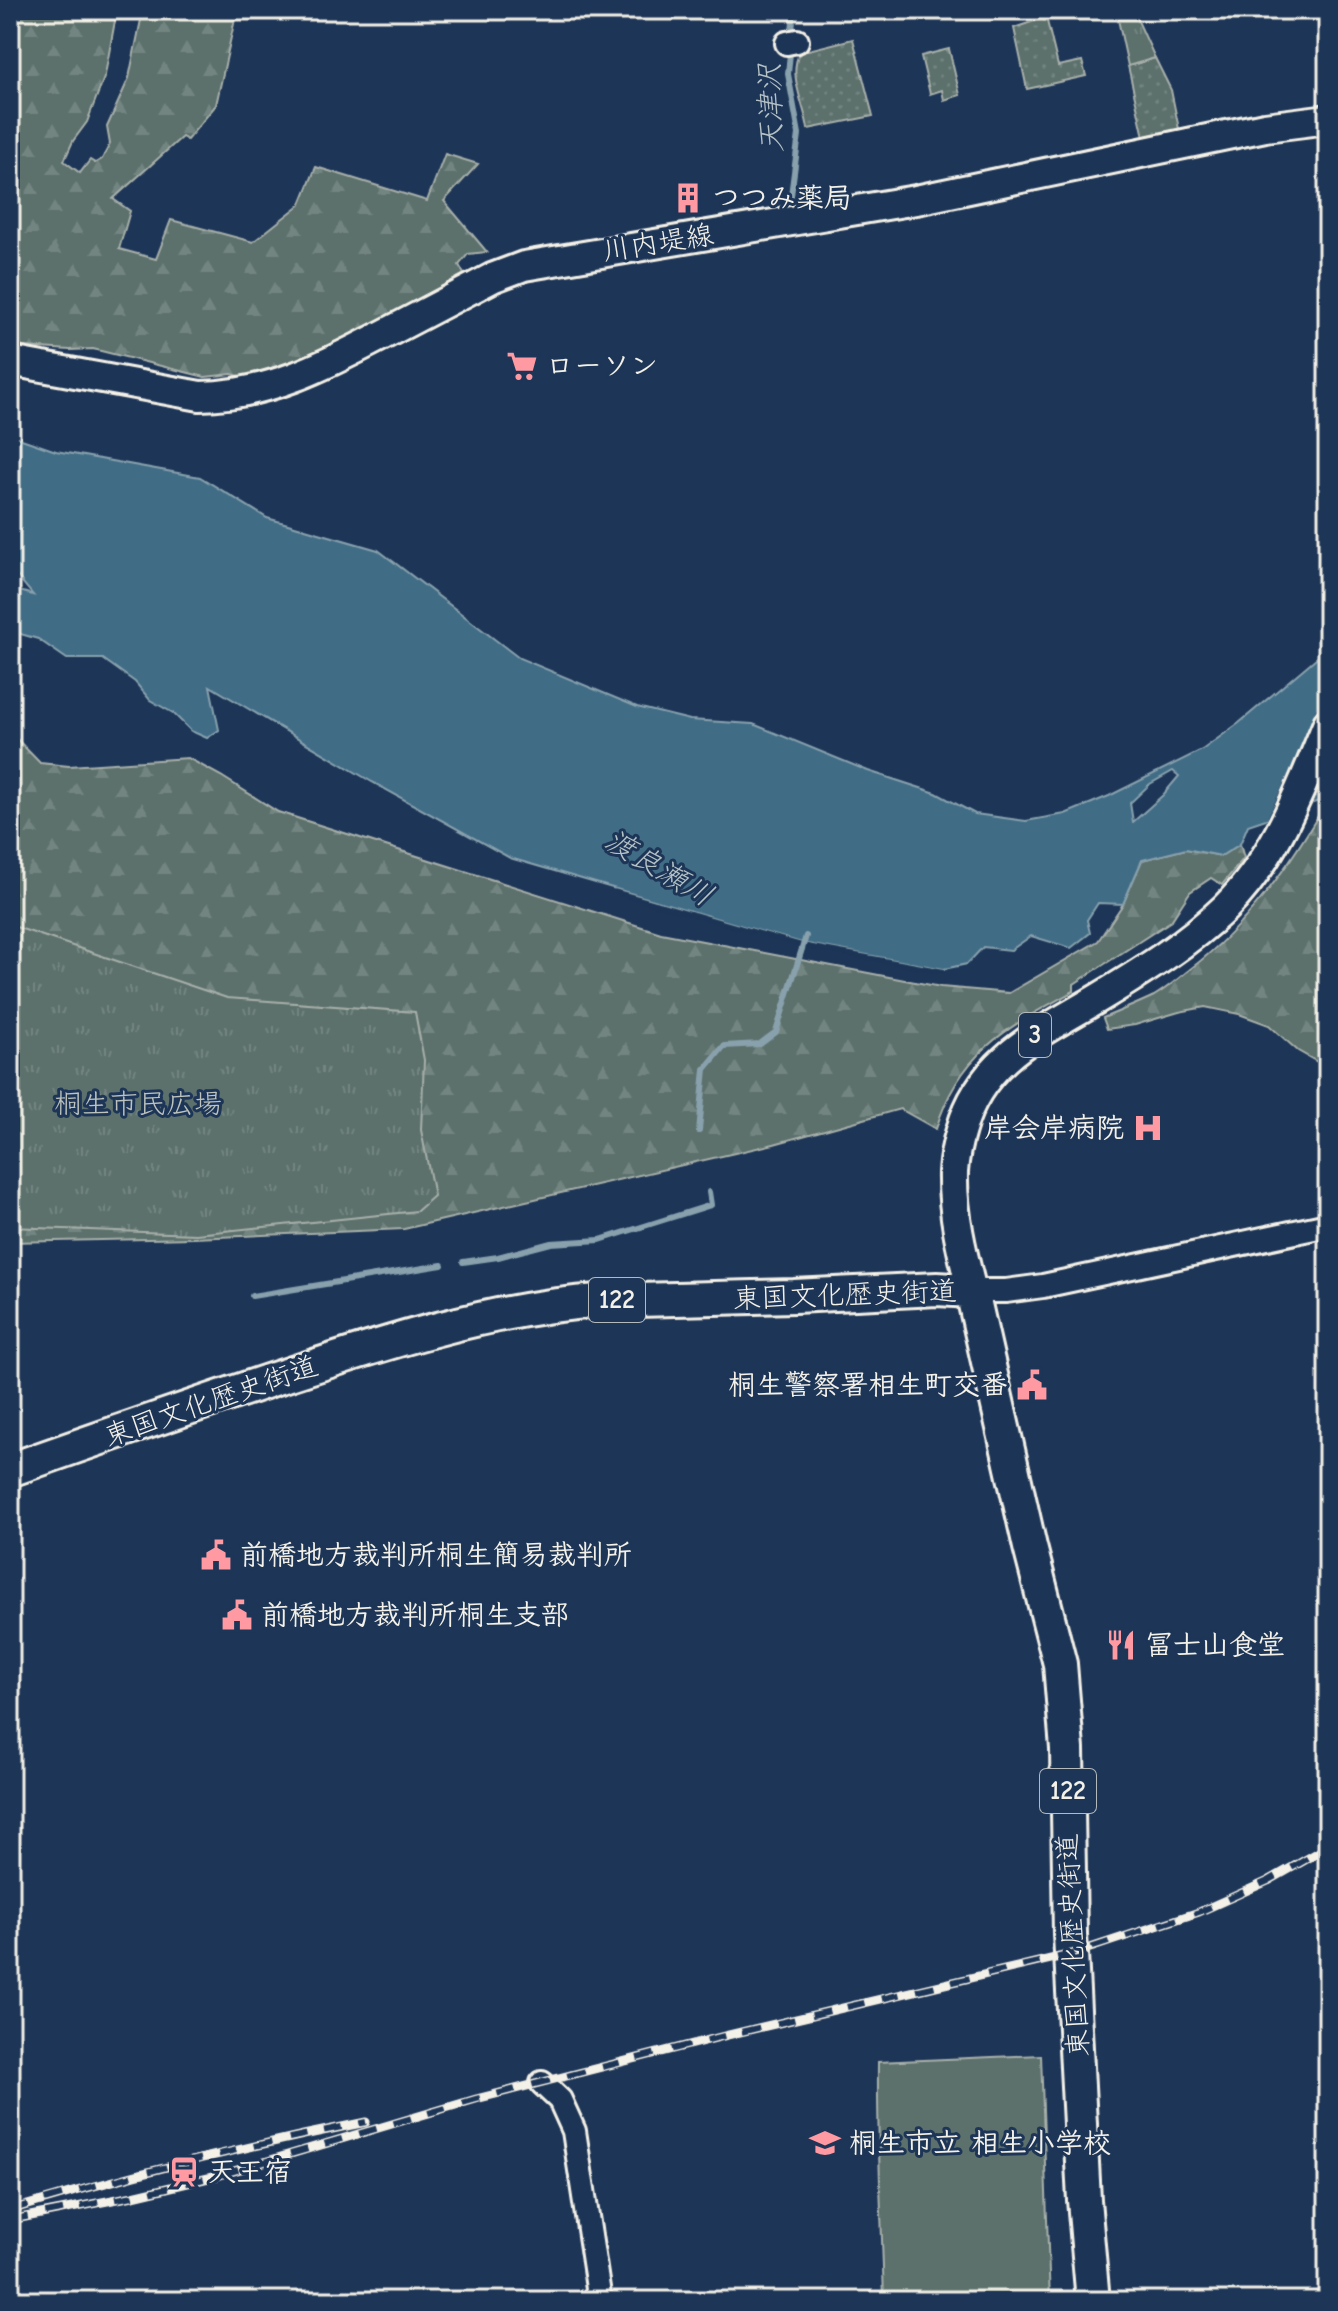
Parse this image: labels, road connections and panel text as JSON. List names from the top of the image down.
{
  "streets": {
    "highway": ["東国文化歴史街道", "122"],
    "main road": ["川内堤線", "3"]
  },
  "crossings": [
    ["3", "東国文化歴史街道"]
  ],
  "water": ["天津沢", "渡良瀬川"],
  "parks": ["桐生市民広場"],
  "places": {
    "building": ["つつみ薬局"],
    "supermarket": ["ローソン"],
    "hospital": ["岸会岸病院"],
    "public building": ["桐生警察署相生町交番", "前橋地方裁判所桐生簡易裁判所", "前橋地方裁判所桐生支部"],
    "restaurant": ["冨士山食堂"],
    "school or university": ["桐生市立 相生小学校"],
    "station": ["天王宿"]
  }
}
